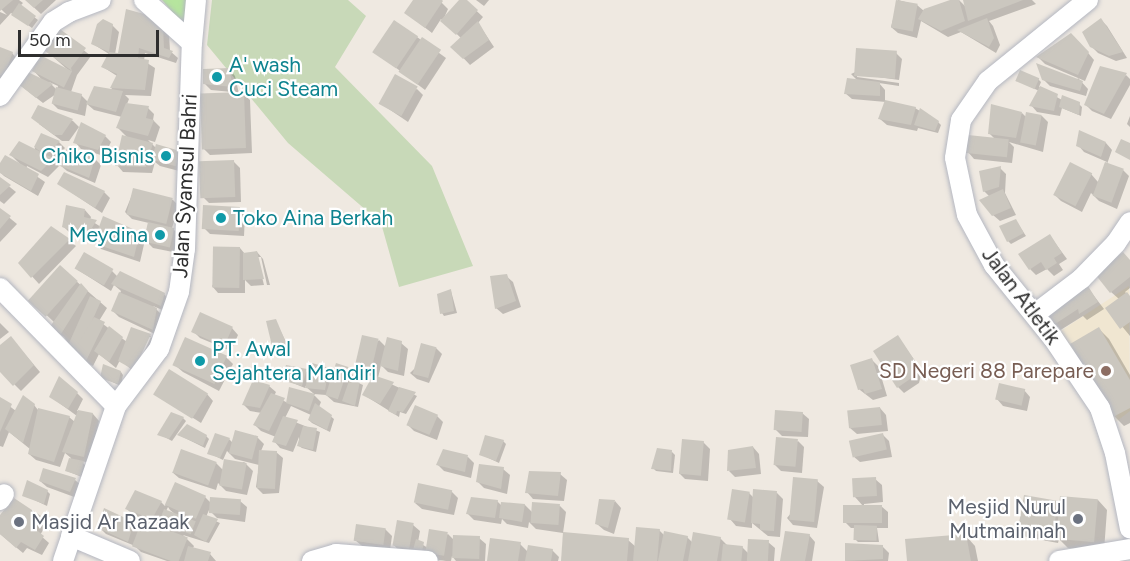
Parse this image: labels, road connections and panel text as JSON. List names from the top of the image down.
{
  "streets": {
    "street": ["Jalan Syamsul Bahri", "Jalan Atletik"]
  },
  "places": [
    "A' wash Cuci Steam",
    "Chiko Bisnis",
    "Toko Aina Berkah",
    "Meydina",
    "PT. Awal Sejahtera Mandiri",
    "SD Negeri 88 Parepare",
    "Mesjid Nurul Mutmainnah",
    "Masjid Ar Razaak"
  ],
  "scale_bar": "50 m"
}
